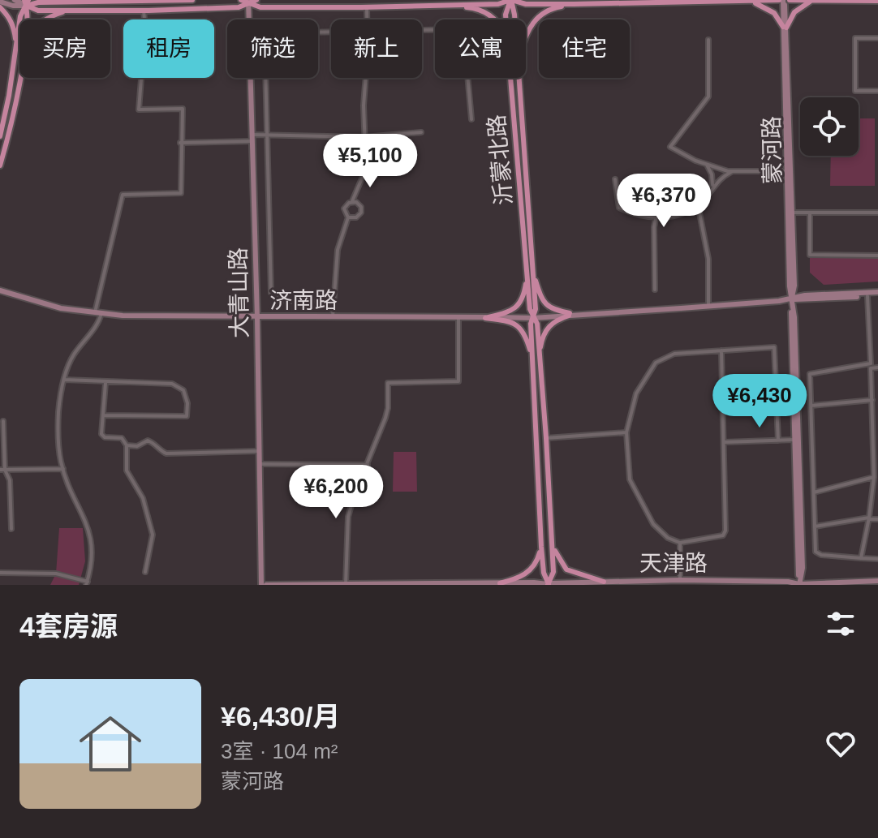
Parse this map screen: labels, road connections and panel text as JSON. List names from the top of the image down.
{
  "streets": {
    "main road": ["沂蒙北路"],
    "street": [
      "蒙河路",
      "大青山路",
      "济南路",
      "天津路"
    ]
  },
  "crossings": [
    ["蒙河路", "济南路"],
    ["蒙河路", "天津路"],
    ["沂蒙北路", "济南路"],
    ["沂蒙北路", "天津路"],
    ["大青山路", "济南路"],
    ["大青山路", "天津路"]
  ],
  "page": {
    "chip": [
      "买房",
      "租房",
      "筛选",
      "新上",
      "公寓",
      "住宅"
    ],
    "price": [
      "¥5,100",
      "¥6,370",
      "¥6,430",
      "¥6,200"
    ],
    "heading": "4套房源",
    "list": [
      {
        "name": "¥6,430/月",
        "note": "3室 · 104 m² · 蒙河路"
      }
    ]
  }
}
